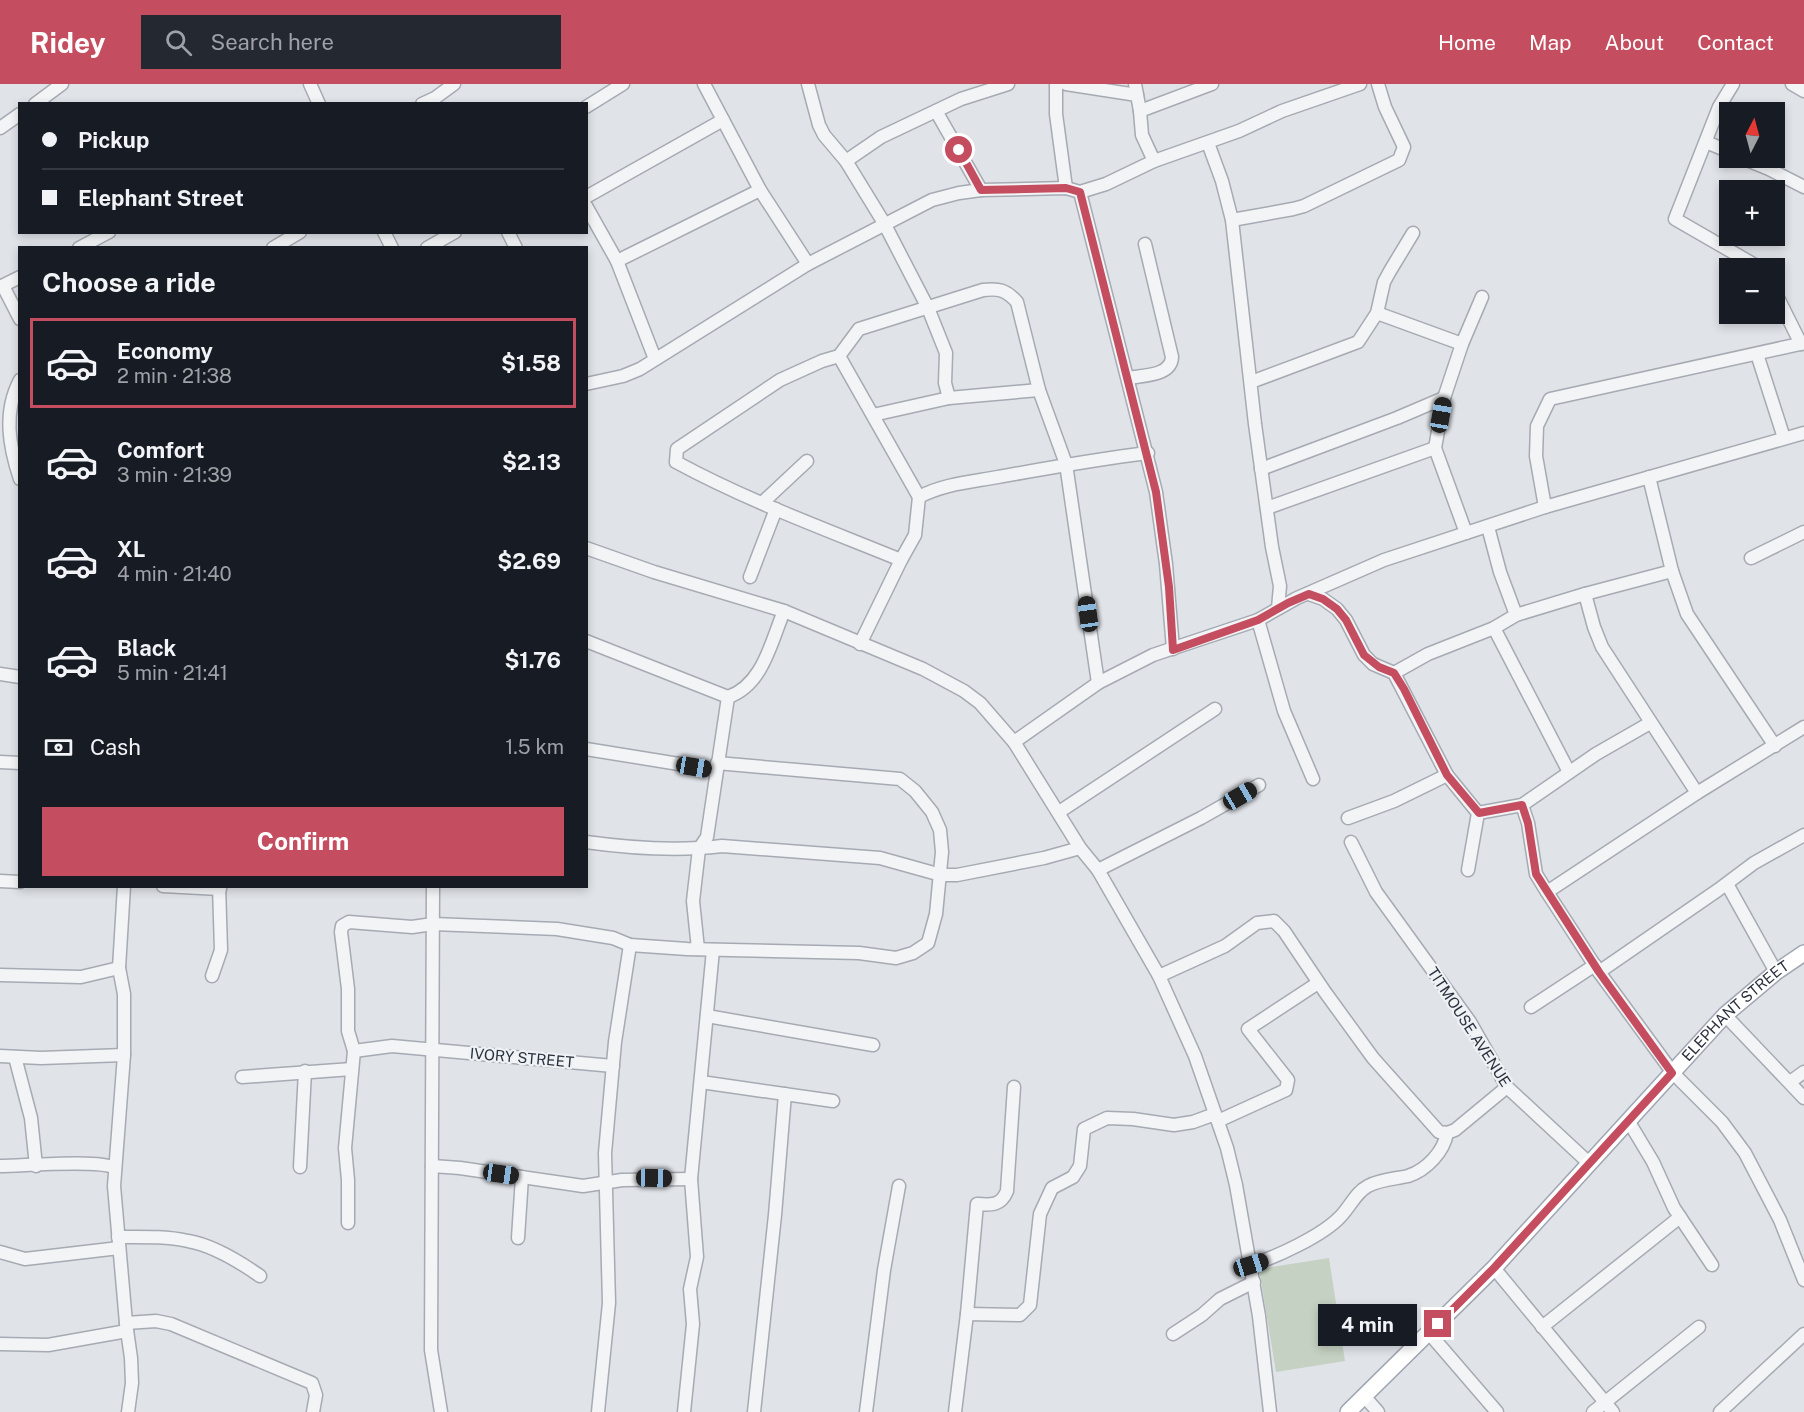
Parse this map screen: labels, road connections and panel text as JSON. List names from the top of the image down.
{
  "streets": {
    "main road": ["ELEPHANT STREET"],
    "street": ["TITMOUSE AVENUE", "IVORY STREET"]
  },
  "crossings": [
    ["ELEPHANT STREET", "TITMOUSE AVENUE"]
  ],
  "north": "top",
  "page": {
    "header": "Ridey",
    "search": "Search here",
    "nav": [
      "Home",
      "Map",
      "About",
      "Contact"
    ],
    "map_buttons": ["+", "−"],
    "banner": ["Pickup", "Elephant Street"],
    "heading": "Choose a ride",
    "list": [
      {
        "name": "Economy",
        "note": "2 min · 21:38",
        "value": "$1.58"
      },
      {
        "name": "Comfort",
        "note": "3 min · 21:39",
        "value": "$2.13"
      },
      {
        "name": "XL",
        "note": "4 min · 21:40",
        "value": "$2.69"
      },
      {
        "name": "Black",
        "note": "5 min · 21:41",
        "value": "$1.76"
      }
    ],
    "pay": ["Cash", "1.5 km"],
    "buttons": "Confirm",
    "bubble": "4 min"
  }
}
